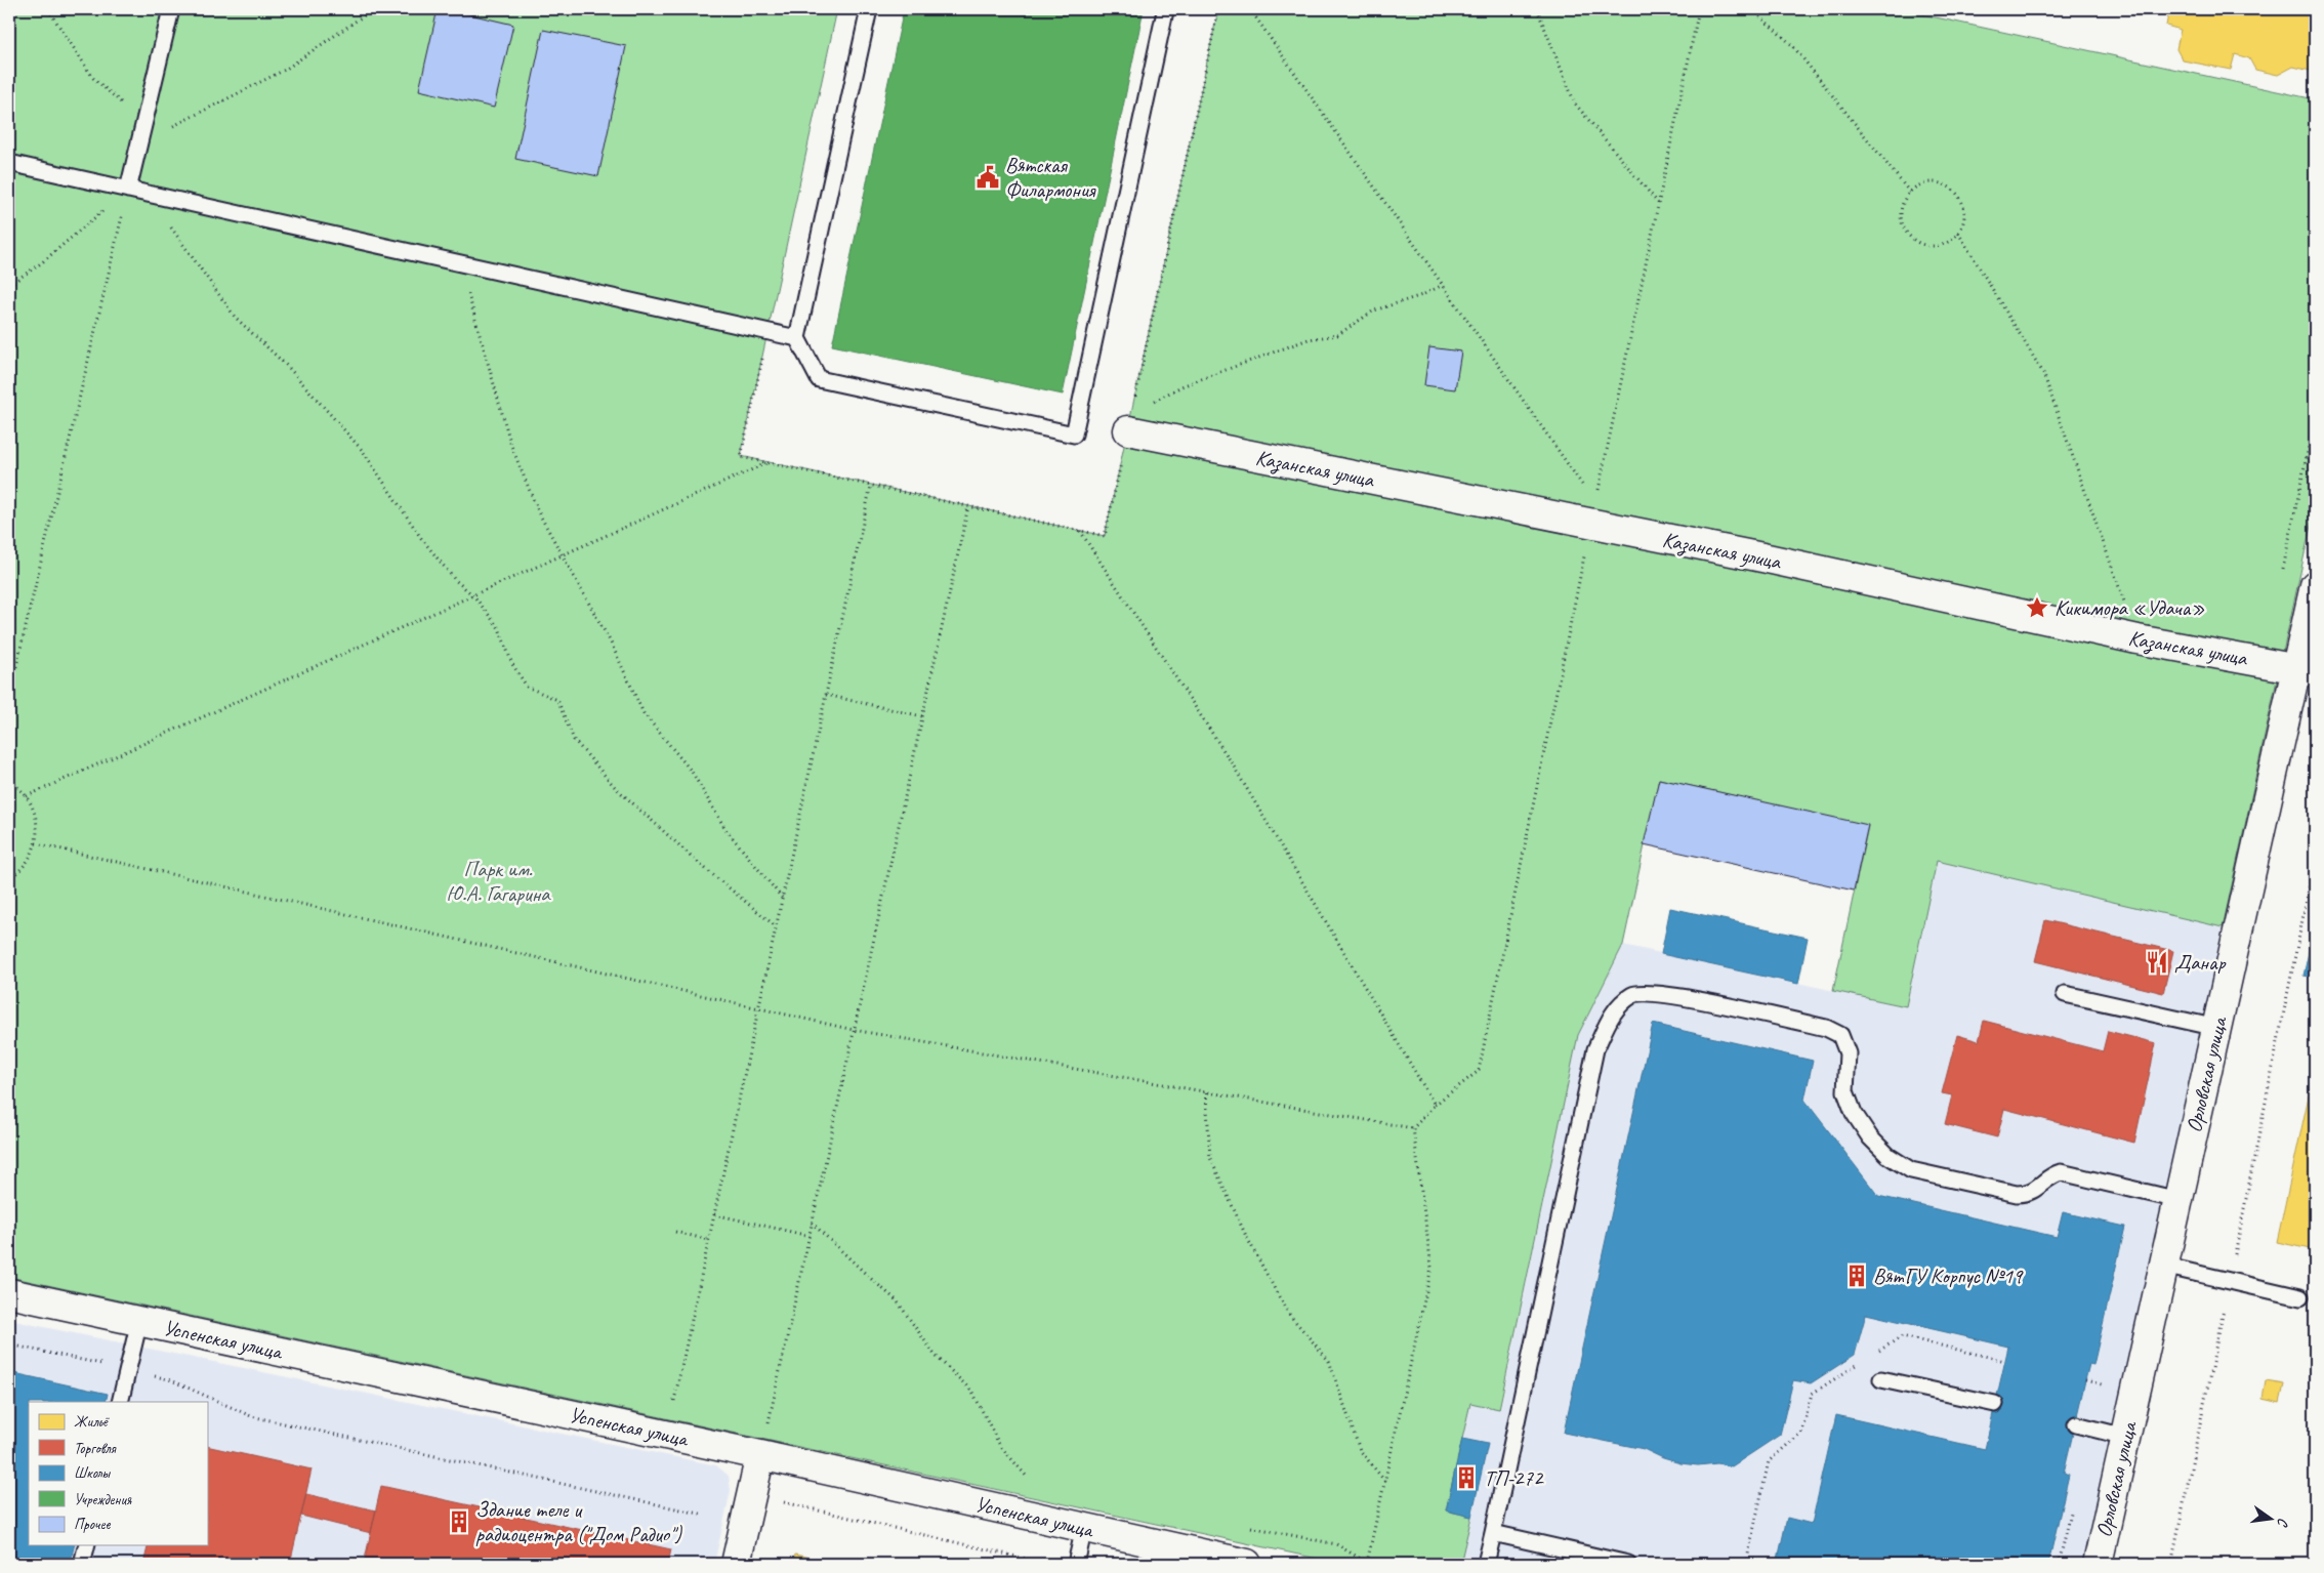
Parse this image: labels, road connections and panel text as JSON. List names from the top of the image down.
{
  "streets": {
    "street": ["Казанская улица", "Орловская улица", "Успенская улица"]
  },
  "crossings": [
    ["Казанская улица", "Орловская улица"]
  ],
  "parks": ["Парк им. Ю.А. Гагарина"],
  "places": {
    "public building": ["Вятская Филармония"],
    "place": ["Кикимора «Удача»"],
    "restaurant": ["Данар"],
    "building": ["ВятГУ Корпус №19", "ТП-272", "Здание теле и радиоцентра (\"Дом Радио\")"]
  },
  "legend": [
    "Жильё",
    "Торговля",
    "Школы",
    "Учреждения",
    "Прочее"
  ],
  "north": "right"
}
